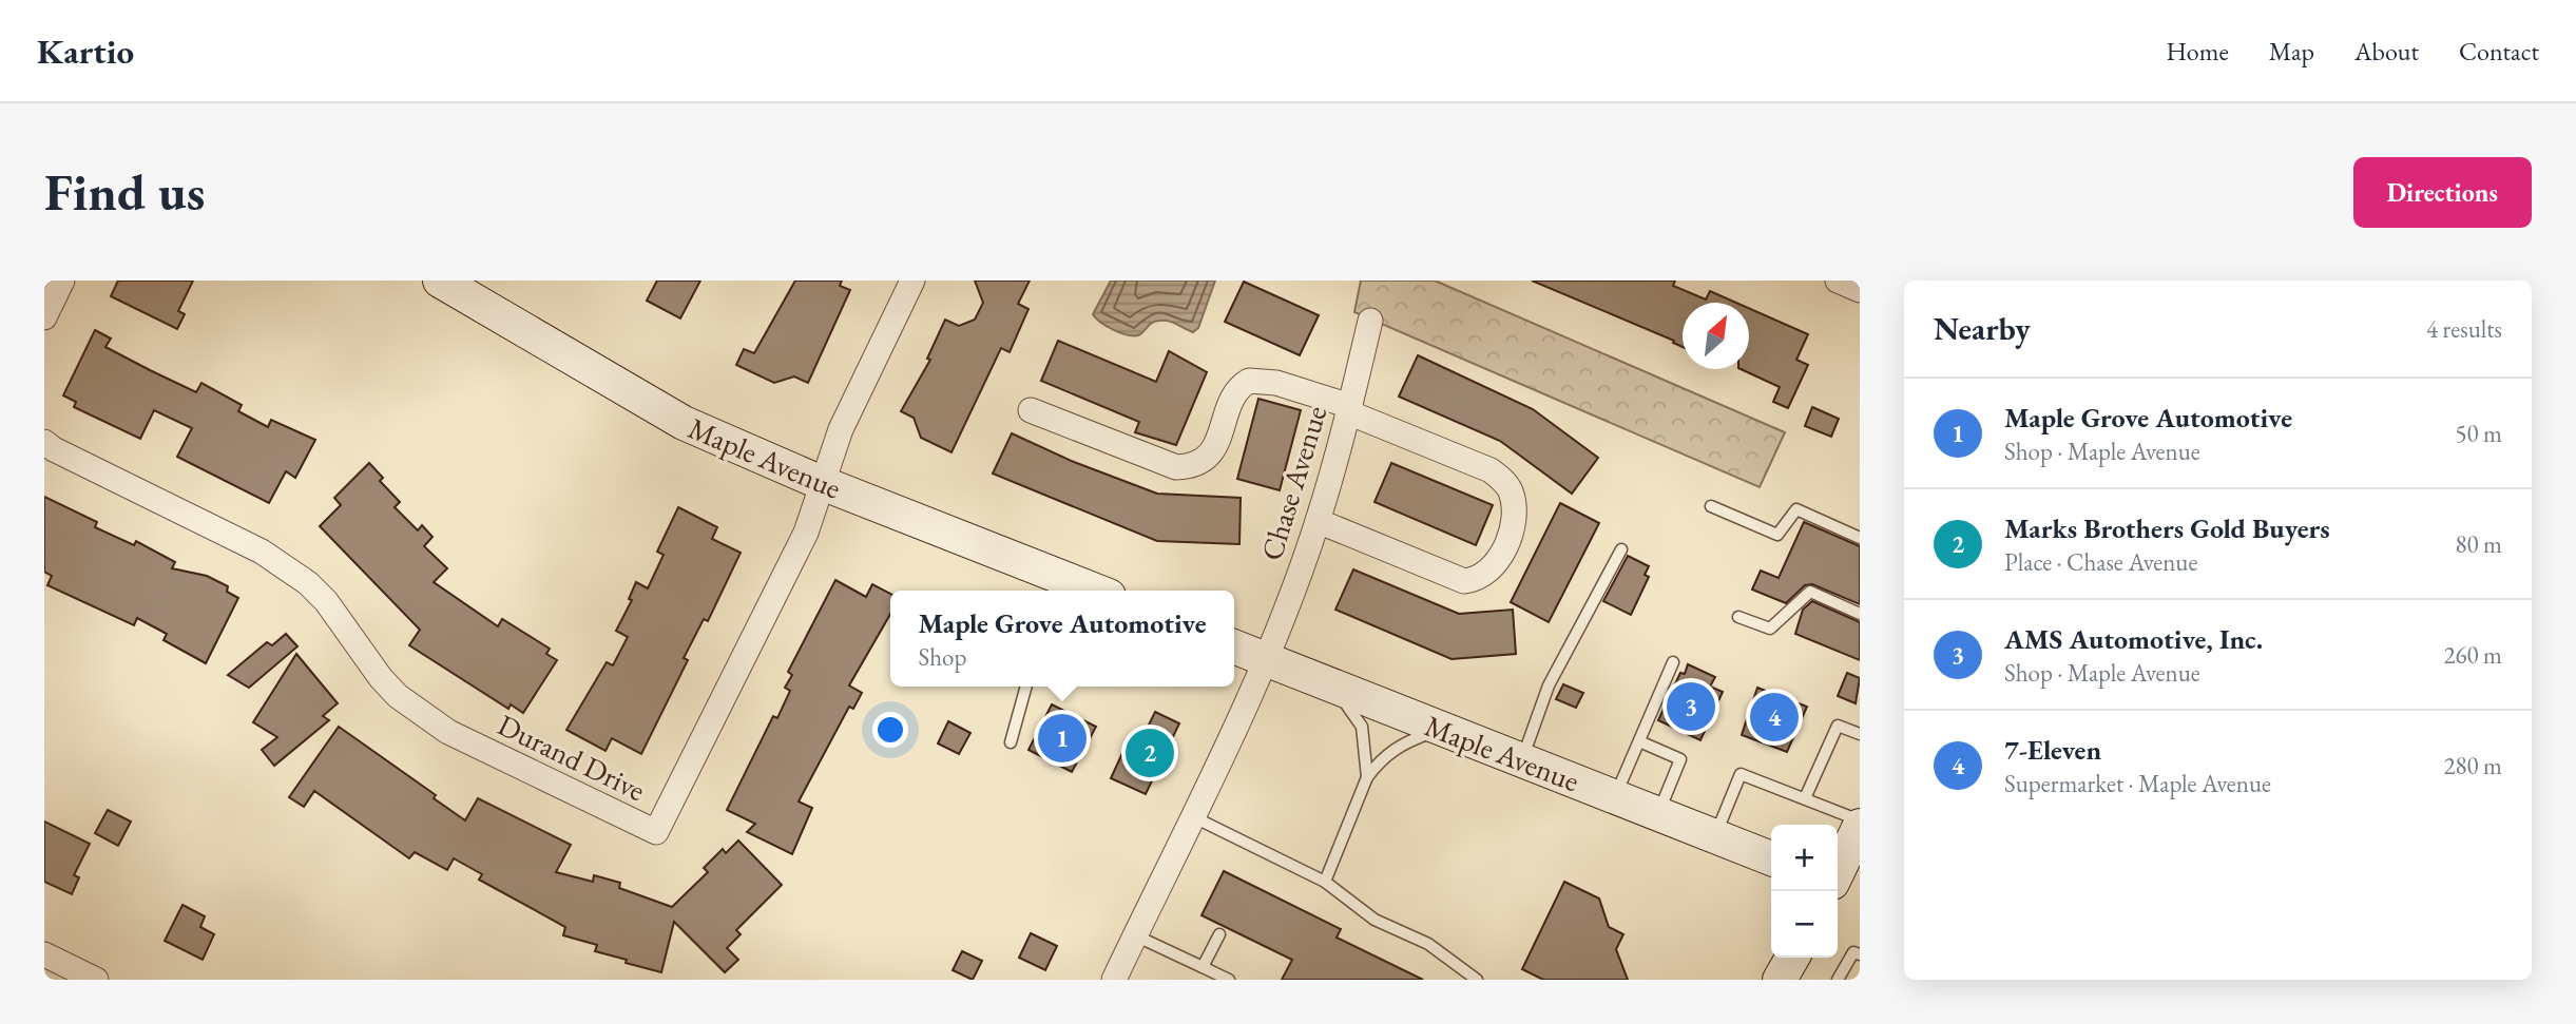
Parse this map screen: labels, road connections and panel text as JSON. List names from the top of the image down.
{
  "streets": {
    "main road": ["Maple Avenue"],
    "street": ["Chase Avenue", "Durand Drive"]
  },
  "crossings": [
    ["Maple Avenue", "Chase Avenue"],
    ["Maple Avenue", "Durand Drive"]
  ],
  "north": "top right",
  "page": {
    "header": "Kartio",
    "nav": [
      "Home",
      "Map",
      "About",
      "Contact"
    ],
    "buttons": "Directions",
    "title": "Find us",
    "heading": ["Nearby", "4 results"],
    "list": [
      {
        "mark": "1",
        "name": "Maple Grove Automotive",
        "note": "Shop · Maple Avenue",
        "value": "50 m"
      },
      {
        "mark": "2",
        "name": "Marks Brothers Gold Buyers",
        "note": "Place · Chase Avenue",
        "value": "80 m"
      },
      {
        "mark": "3",
        "name": "AMS Automotive, Inc.",
        "note": "Shop · Maple Avenue",
        "value": "260 m"
      },
      {
        "mark": "4",
        "name": "7-Eleven",
        "note": "Supermarket · Maple Avenue",
        "value": "280 m"
      }
    ],
    "popup": ["Maple Grove Automotive", "Shop"],
    "pins": [
      "3",
      "4",
      "1",
      "2"
    ],
    "map_buttons": ["+", "−"]
  }
}
